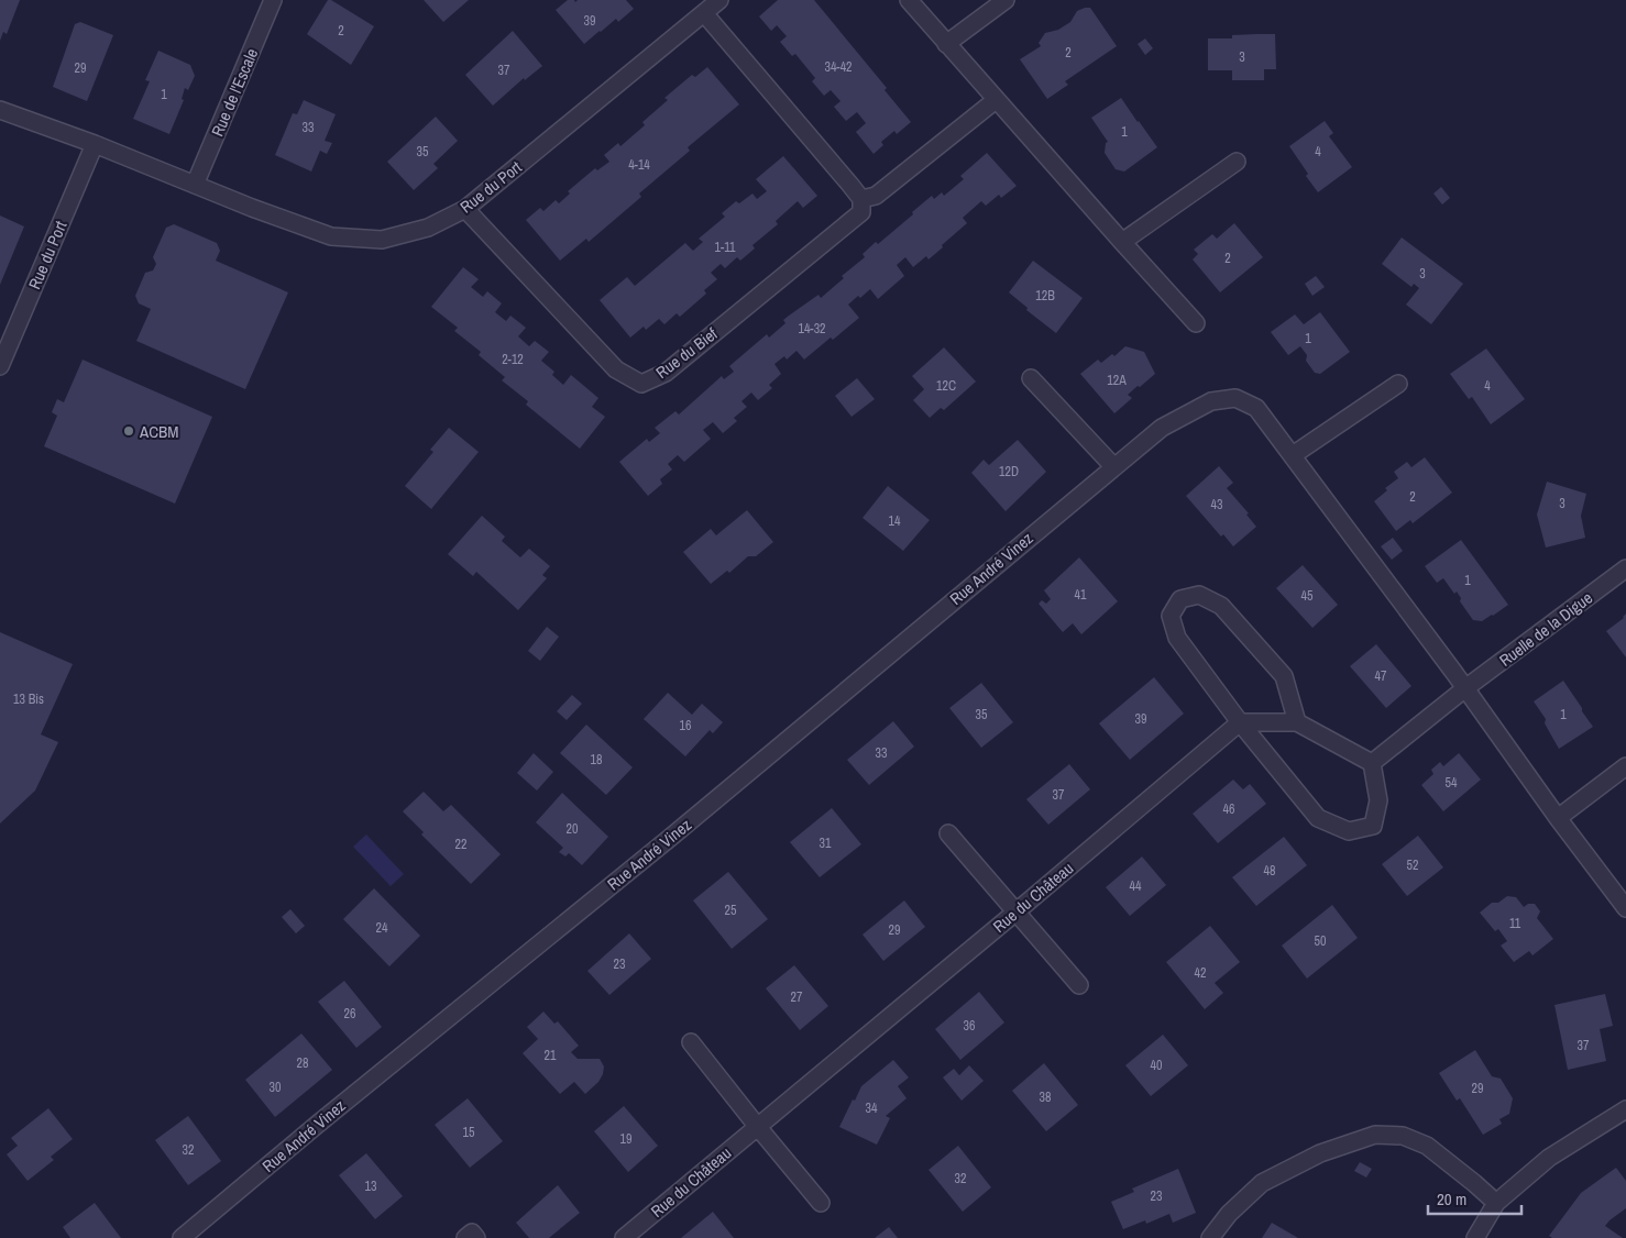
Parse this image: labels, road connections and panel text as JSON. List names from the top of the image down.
{
  "streets": {
    "street": [
      "Rue de l'Escale",
      "Rue du Port",
      "Rue du Bief",
      "Rue André Vinez",
      "Ruelle de la Digue",
      "Rue du Château"
    ]
  },
  "crossings": [
    ["Rue de l'Escale", "Rue du Port"],
    ["Rue du Port", "Rue du Bief"]
  ],
  "places": ["ACBM"],
  "house_numbers": [
    "39",
    "2",
    "2",
    "3",
    "34-42",
    "29",
    "37",
    "1",
    "33",
    "1",
    "35",
    "4",
    "4-14",
    "1-11",
    "2",
    "3",
    "12B",
    "14-32",
    "1",
    "2-12",
    "12A",
    "12C",
    "4",
    "12D",
    "2",
    "3",
    "43",
    "14",
    "1",
    "41",
    "45",
    "47",
    "13 Bis",
    "35",
    "1",
    "39",
    "16",
    "33",
    "18",
    "54",
    "37",
    "46",
    "20",
    "31",
    "22",
    "52",
    "48",
    "44",
    "25",
    "11",
    "24",
    "29",
    "50",
    "23",
    "42",
    "27",
    "26",
    "36",
    "37",
    "21",
    "28",
    "40",
    "30",
    "29",
    "38",
    "34",
    "15",
    "19",
    "32",
    "32",
    "13",
    "23"
  ],
  "scale_bar": "20 m"
}
